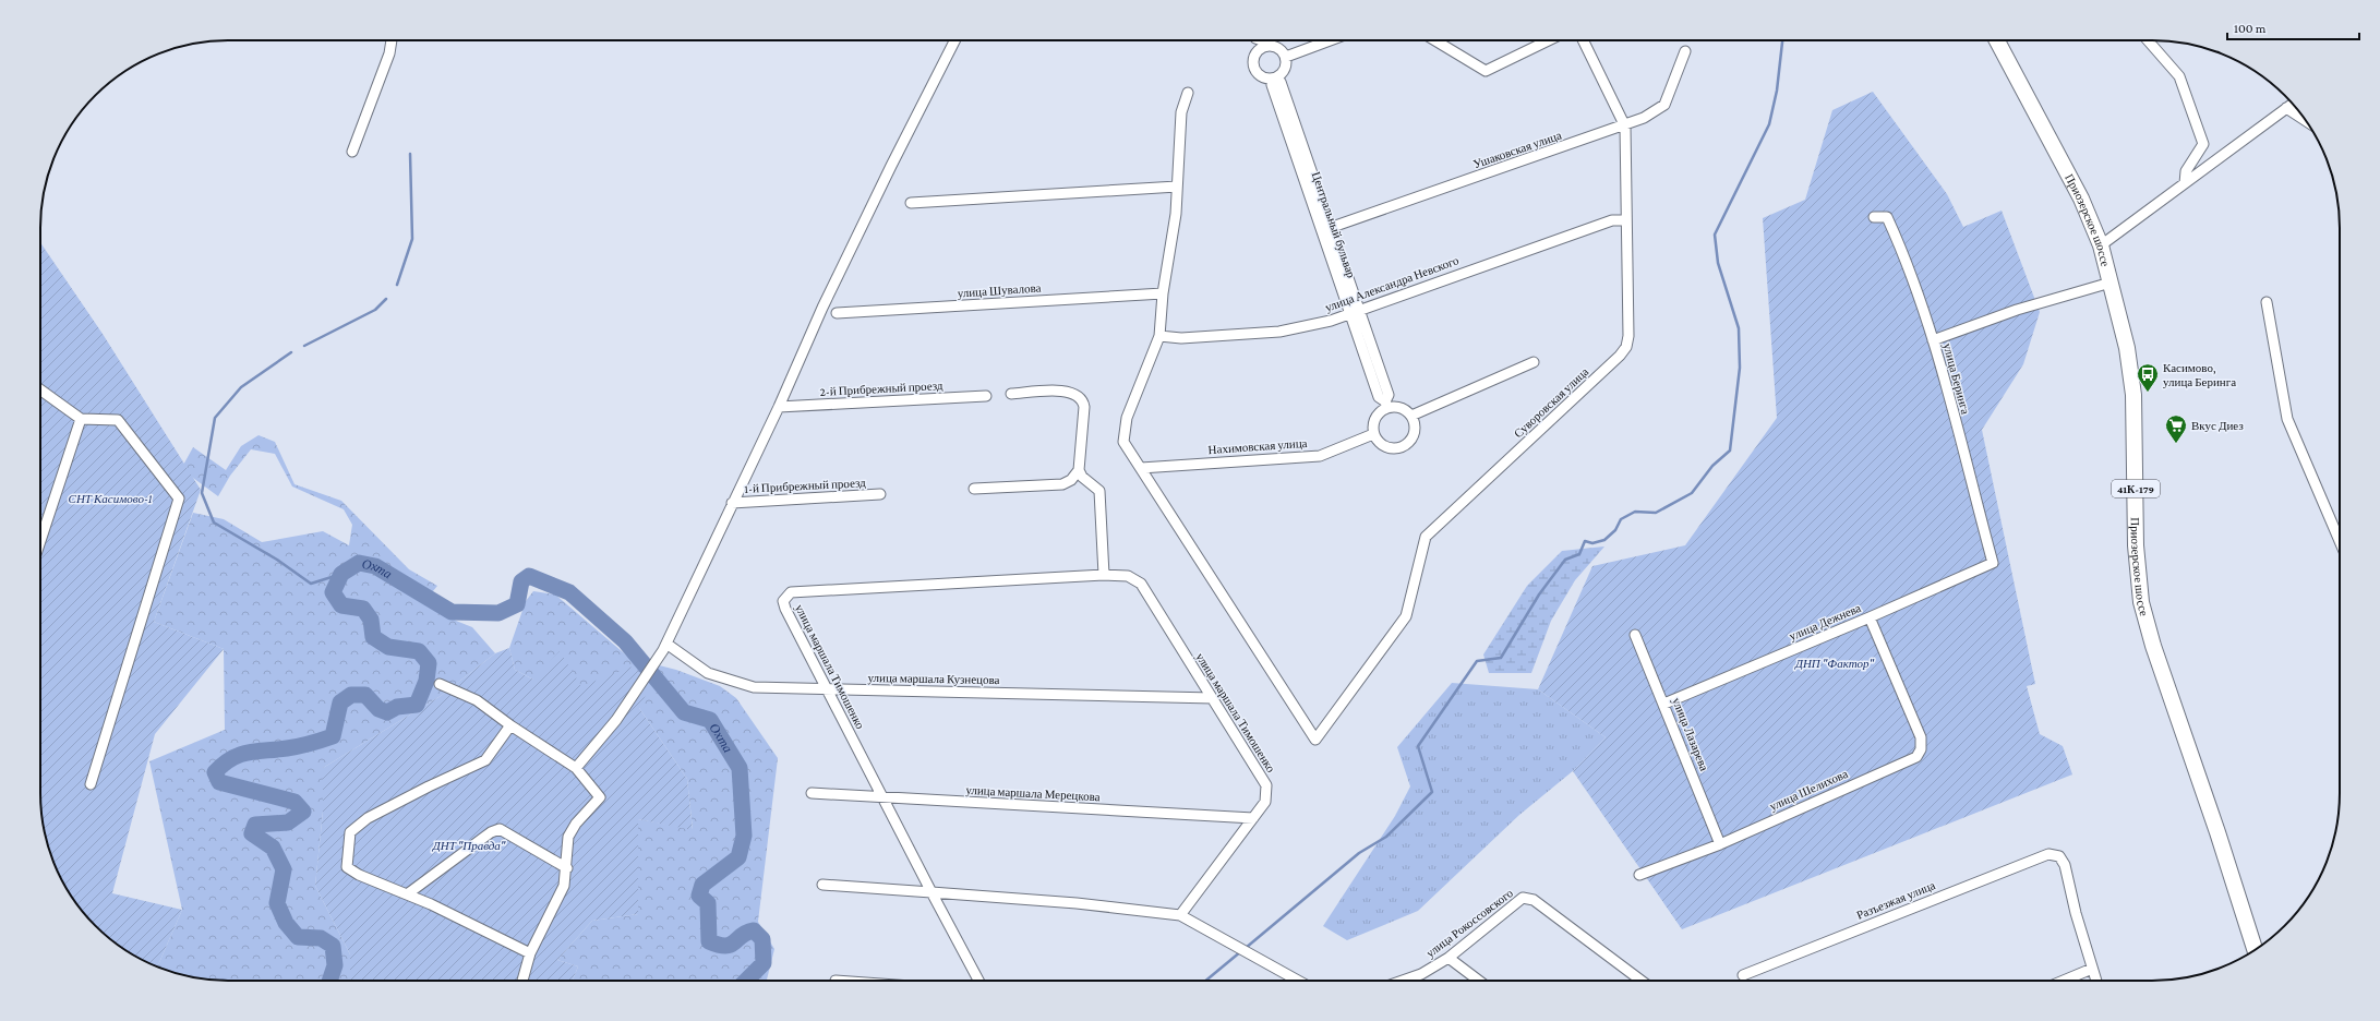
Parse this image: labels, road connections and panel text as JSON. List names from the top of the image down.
{
  "streets": {
    "main road": ["Приозерское шоссе", "41К-179"],
    "street": [
      "Ушаковская улица",
      "Центральный бульвар",
      "улица Александра Невского",
      "улица Шувалова",
      "улица Беринга",
      "2-й Прибрежный проезд",
      "Суворовская улица",
      "Нахимовская улица",
      "1-й Прибрежный проезд",
      "улица Дежнева",
      "улица маршала Тимошенко",
      "улица маршала Кузнецова",
      "улица Лазарева",
      "улица Шелихова",
      "улица маршала Мерецкова",
      "Разъезжая улица",
      "улица Рокоссовского"
    ]
  },
  "crossings": [
    ["Ушаковская улица", "Центральный бульвар"],
    ["Ушаковская улица", "Суворовская улица"],
    ["Центральный бульвар", "улица Александра Невского"],
    ["Центральный бульвар", "Нахимовская улица"],
    ["улица Александра Невского", "Суворовская улица"],
    ["улица Беринга", "улица Дежнева"],
    ["Суворовская улица", "Нахимовская улица"],
    ["улица Дежнева", "улица Лазарева"],
    ["улица Дежнева", "улица Шелихова"],
    ["улица маршала Тимошенко", "улица маршала Кузнецова"],
    ["улица маршала Тимошенко", "улица маршала Мерецкова"],
    ["улица Лазарева", "улица Шелихова"]
  ],
  "water": ["Охта"],
  "parks": ["СНТ Касимово-1", "ДНП \"Фактор\"", "ДНТ \"Правда\""],
  "places": {
    "bus stop": ["Касимово, улица Беринга"],
    "supermarket": ["Вкус Диез"]
  },
  "scale_bar": "100 m"
}
